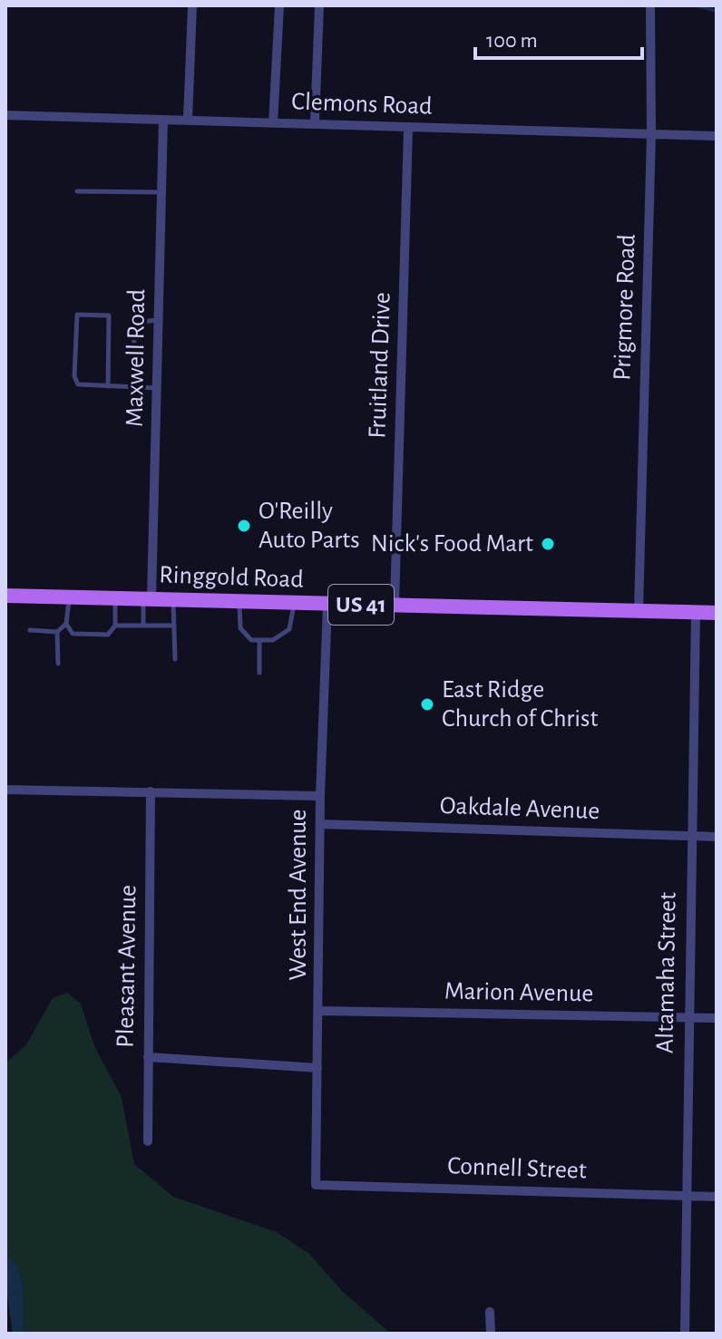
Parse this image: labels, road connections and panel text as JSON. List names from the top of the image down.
{
  "streets": {
    "main road": ["Ringgold Road", "US 41"],
    "street": [
      "Clemons Road",
      "Prigmore Road",
      "Maxwell Road",
      "Fruitland Drive",
      "Oakdale Avenue",
      "West End Avenue",
      "Pleasant Avenue",
      "Altamaha Street",
      "Marion Avenue",
      "Connell Street"
    ]
  },
  "crossings": [
    ["Clemons Road", "Prigmore Road"],
    ["Clemons Road", "Maxwell Road"],
    ["Clemons Road", "Fruitland Drive"],
    ["Prigmore Road", "Ringgold Road"],
    ["Maxwell Road", "Ringgold Road"],
    ["Fruitland Drive", "Ringgold Road"],
    ["Ringgold Road", "West End Avenue"],
    ["Ringgold Road", "Altamaha Street"],
    ["Oakdale Avenue", "West End Avenue"],
    ["Oakdale Avenue", "Altamaha Street"],
    ["West End Avenue", "Marion Avenue"],
    ["West End Avenue", "Connell Street"],
    ["Altamaha Street", "Marion Avenue"],
    ["Altamaha Street", "Connell Street"]
  ],
  "places": ["O'Reilly Auto Parts", "Nick's Food Mart", "East Ridge Church of Christ"],
  "scale_bar": "100 m"
}
